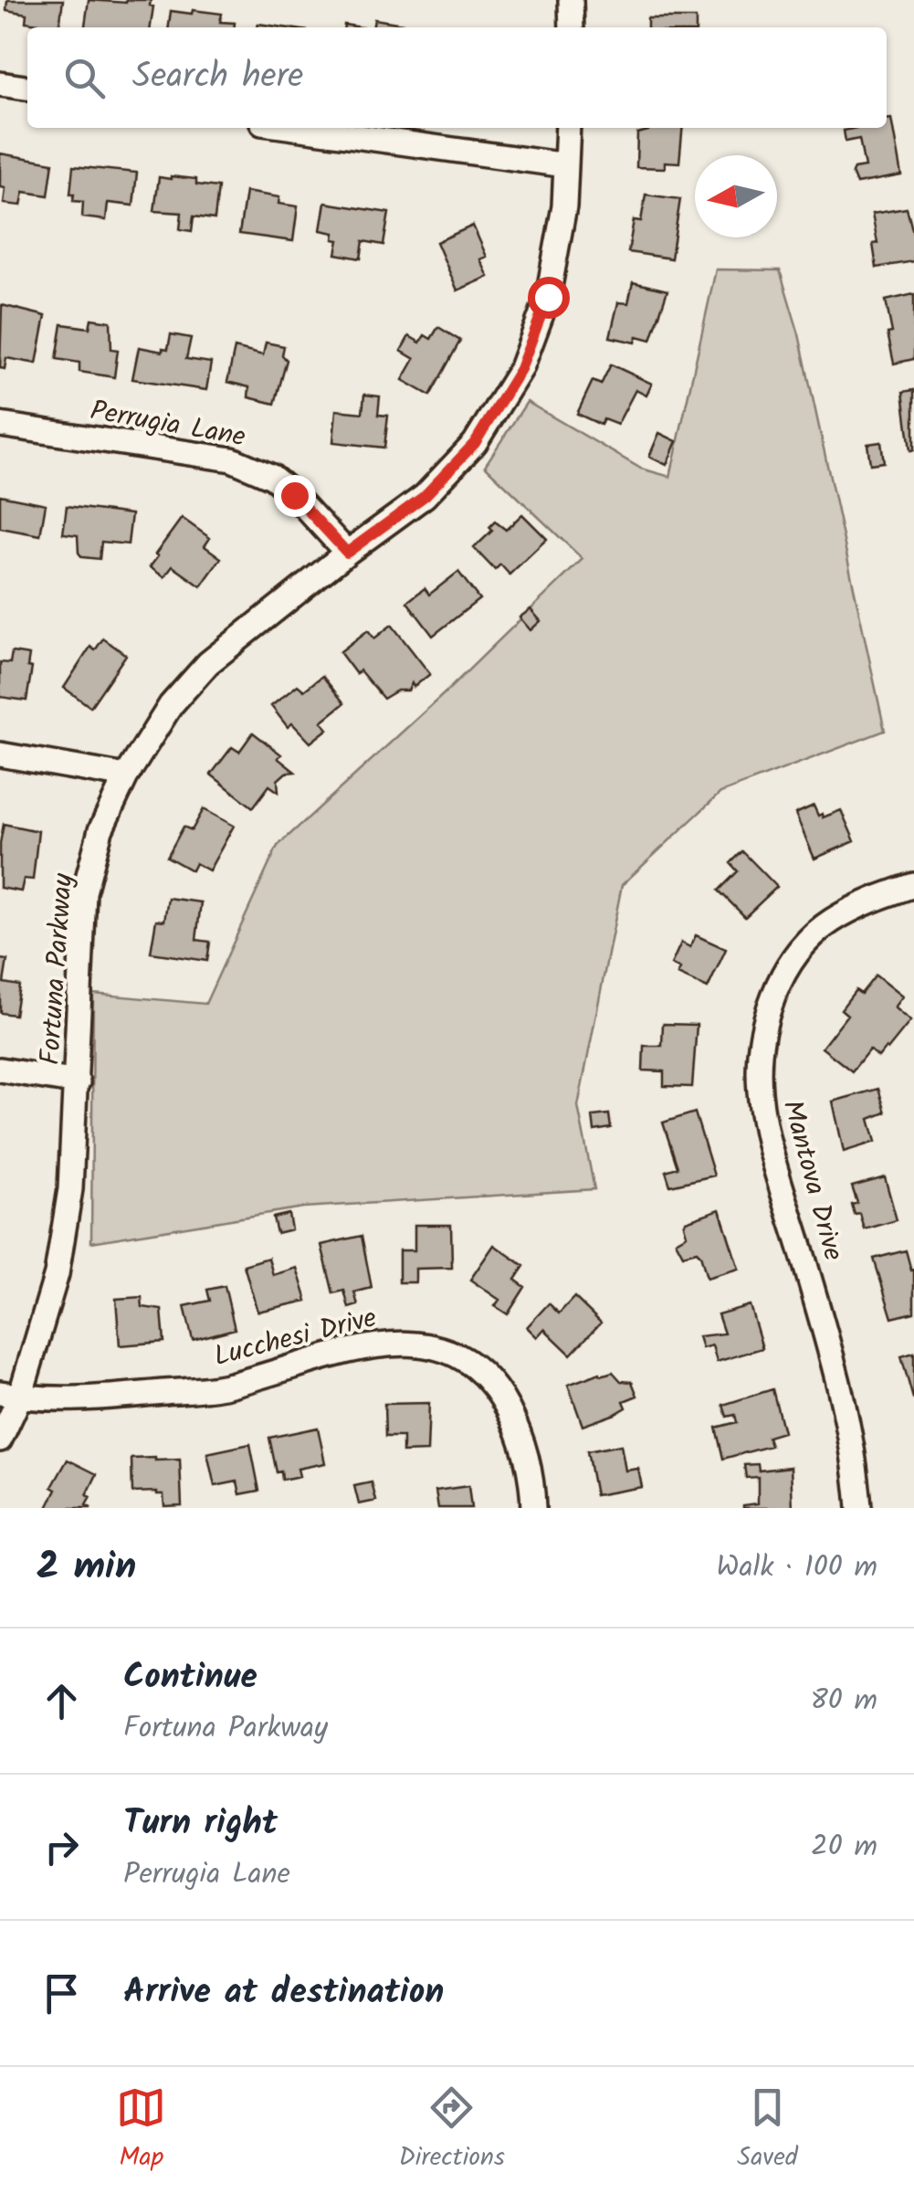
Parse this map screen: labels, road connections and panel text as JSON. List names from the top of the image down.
{
  "streets": {
    "street": [
      "Perrugia Lane",
      "Fortuna Parkway",
      "Mantova Drive",
      "Lucchesi Drive"
    ]
  },
  "crossings": [
    ["Perrugia Lane", "Fortuna Parkway"],
    ["Fortuna Parkway", "Lucchesi Drive"]
  ],
  "north": "left",
  "page": {
    "search": "Search here",
    "heading": ["2 min", "Walk · 100 m"],
    "list": [
      ["Continue", "Fortuna Parkway", "80 m"],
      ["Turn right", "Perrugia Lane", "20 m"],
      "Arrive at destination"
    ],
    "nav": ["Map", "Directions", "Saved"]
  }
}
